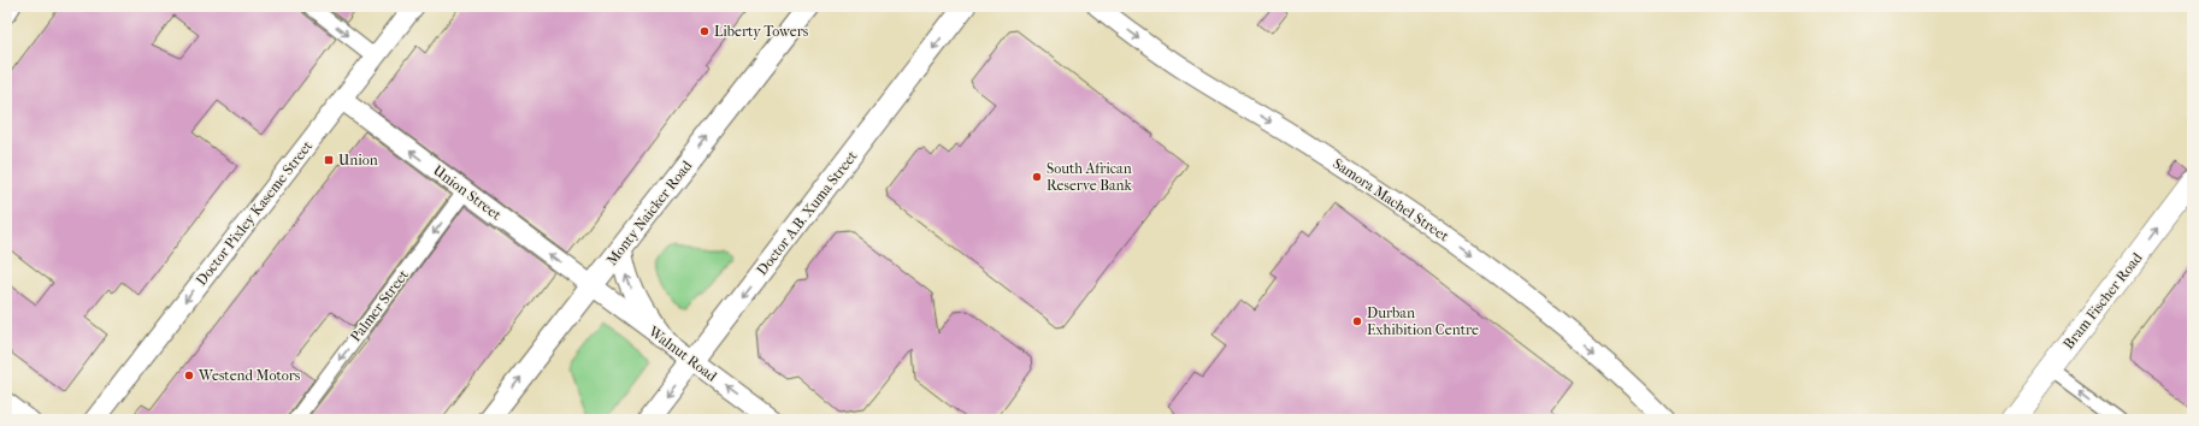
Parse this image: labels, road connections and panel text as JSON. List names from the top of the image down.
{
  "streets": {
    "highway": ["Bram Fischer Road"],
    "main road": [
      "Union Street",
      "Samora Machel Street",
      "Doctor Pixley Kaseme Street",
      "Monty Naicker Road",
      "Doctor A.B. Xuma Street",
      "Walnut Road"
    ],
    "street": ["Palmer Street"]
  },
  "crossings": [
    ["Union Street", "Doctor Pixley Kaseme Street"],
    ["Union Street", "Monty Naicker Road"],
    ["Union Street", "Palmer Street"],
    ["Union Street", "Walnut Road"],
    ["Monty Naicker Road", "Walnut Road"],
    ["Doctor A.B. Xuma Street", "Walnut Road"]
  ],
  "one_way": [
    "Union Street",
    "Samora Machel Street",
    "Doctor Pixley Kaseme Street",
    "Monty Naicker Road",
    "Doctor A.B. Xuma Street",
    "Bram Fischer Road",
    "Palmer Street",
    "Walnut Road"
  ],
  "places": {
    "other": [
      "Liberty Towers",
      "South African Reserve Bank",
      "Durban Exhibition Centre",
      "Westend Motors"
    ],
    "transit": ["Union"]
  }
}
